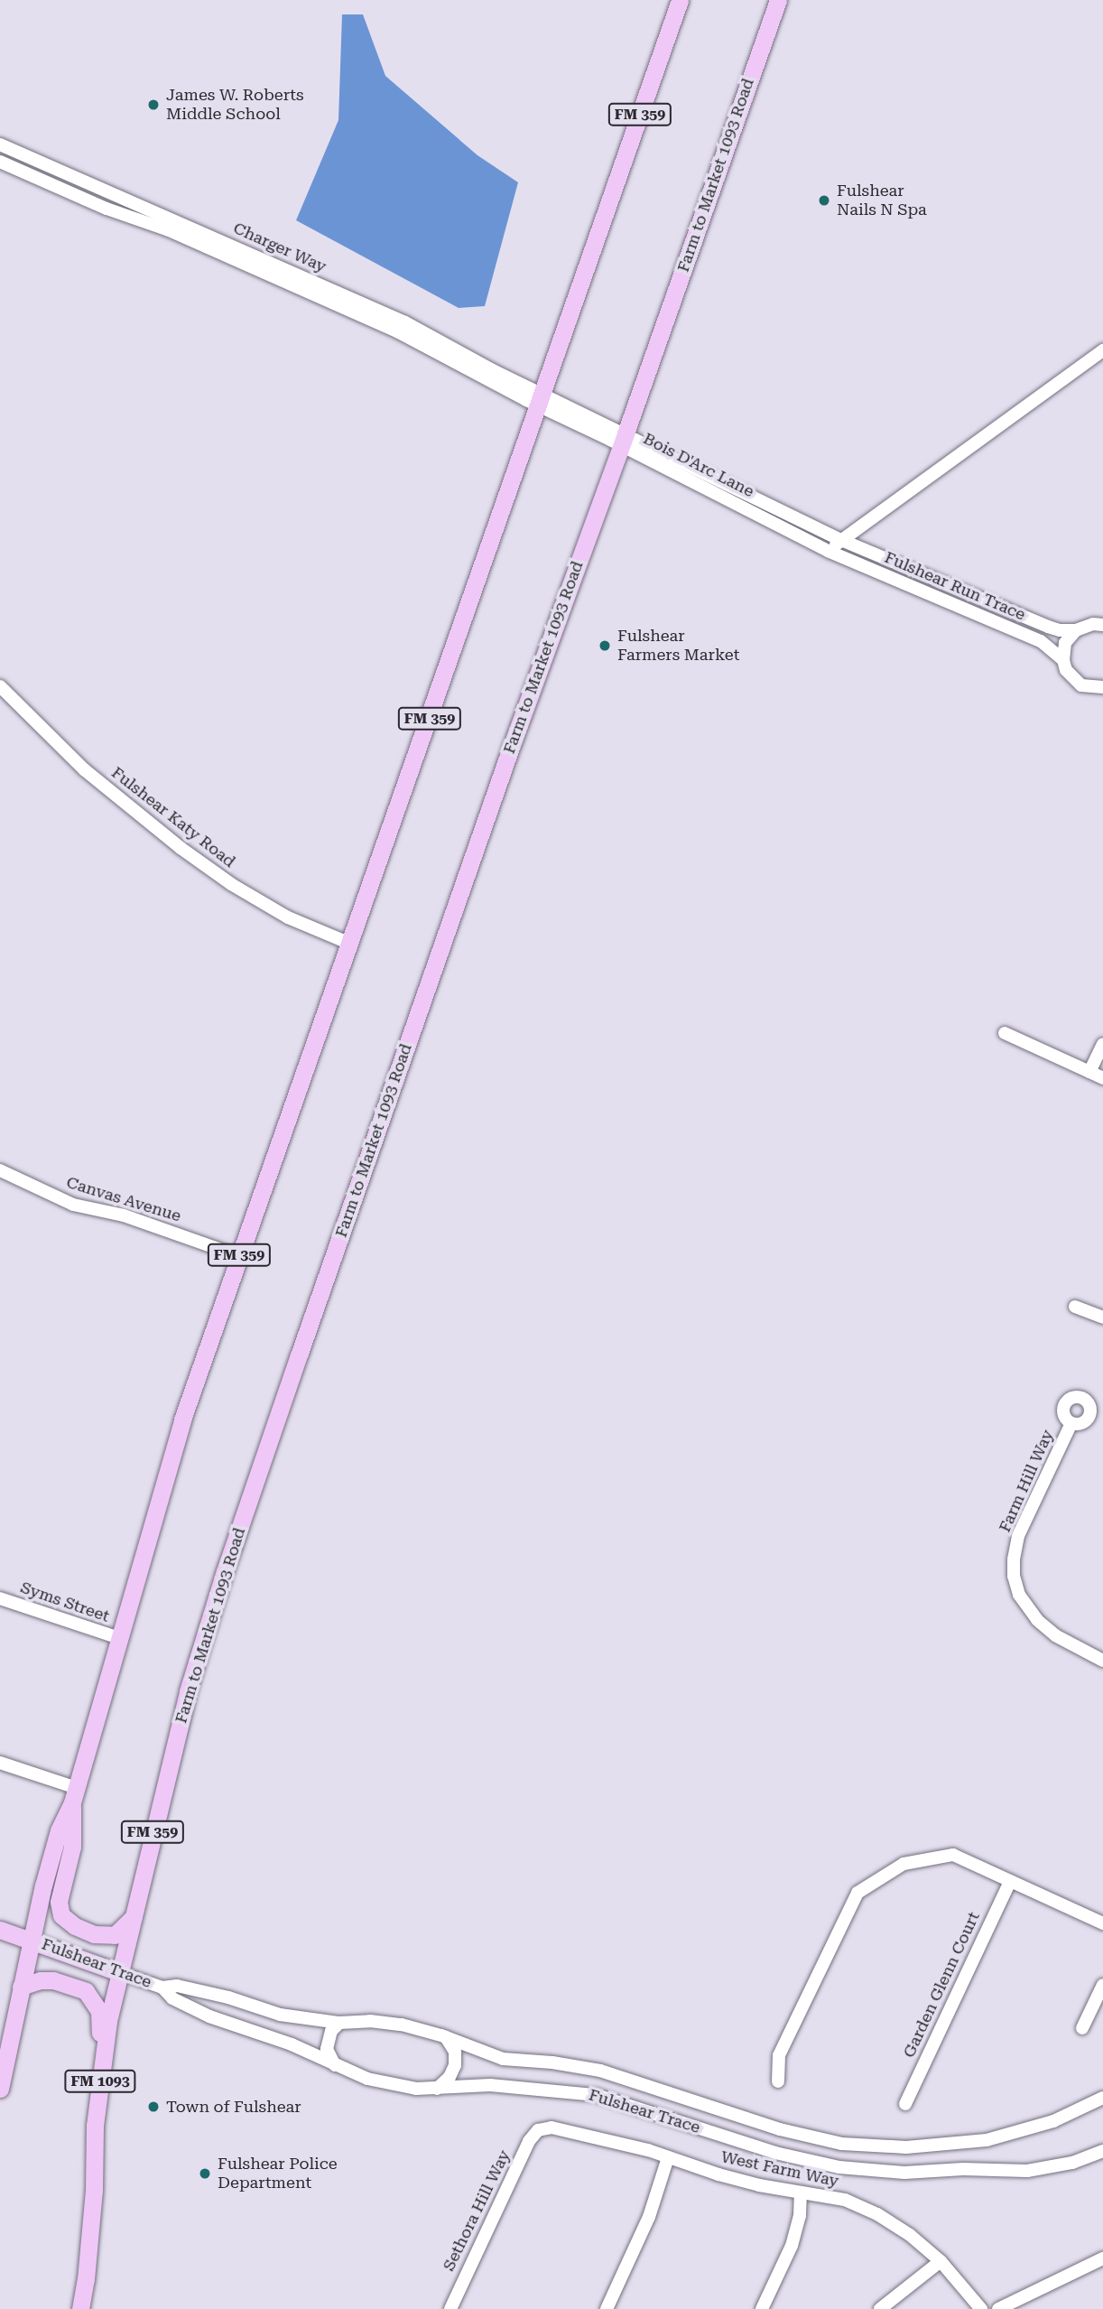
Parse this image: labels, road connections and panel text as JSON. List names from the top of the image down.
{
  "streets": {
    "main road": [
      "FM 359",
      "Farm to Market 1093 Road",
      "Fulshear Trace",
      "FM 1093"
    ],
    "street": [
      "Charger Way",
      "Bois D'Arc Lane",
      "Fulshear Run Trace",
      "Fulshear Katy Road",
      "Canvas Avenue",
      "Farm Hill Way",
      "Syms Street",
      "Garden Glenn Court",
      "West Farm Way",
      "Sethora Hill Way"
    ]
  },
  "crossings": [
    ["FM 359", "Charger Way"],
    ["FM 359", "Bois D'Arc Lane"],
    ["FM 359", "Fulshear Katy Road"],
    ["FM 359", "Canvas Avenue"],
    ["FM 359", "Syms Street"],
    ["FM 359", "Fulshear Trace"],
    ["Farm to Market 1093 Road", "Bois D'Arc Lane"],
    ["Farm to Market 1093 Road", "Fulshear Trace"],
    ["Charger Way", "Bois D'Arc Lane"],
    ["Bois D'Arc Lane", "Fulshear Run Trace"],
    ["West Farm Way", "Sethora Hill Way"]
  ],
  "places": [
    "James W. Roberts Middle School",
    "Fulshear Nails N Spa",
    "Fulshear Farmers Market",
    "Town of Fulshear",
    "Fulshear Police Department"
  ]
}
